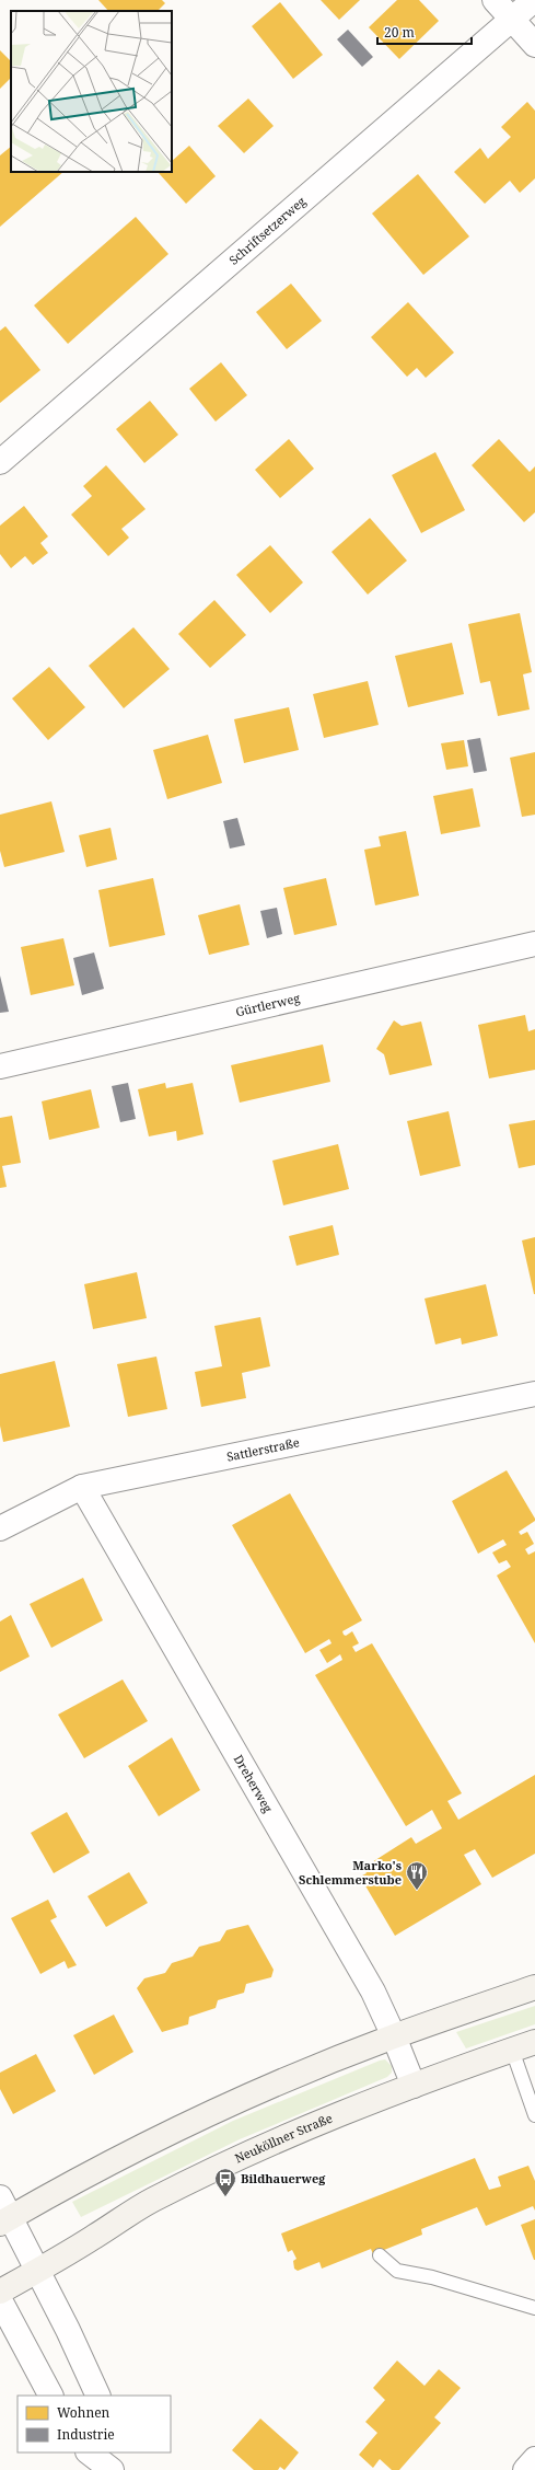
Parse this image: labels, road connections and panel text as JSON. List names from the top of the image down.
{
  "streets": {
    "main road": ["Neuköllner Straße"],
    "street": [
      "Schriftsetzerweg",
      "Gürtlerweg",
      "Sattlerstraße",
      "Dreherweg"
    ]
  },
  "crossings": [
    ["Sattlerstraße", "Dreherweg"],
    ["Dreherweg", "Neuköllner Straße"]
  ],
  "places": {
    "restaurant": ["Marko's Schlemmerstube"],
    "bus stop": ["Bildhauerweg"]
  },
  "legend": ["Wohnen", "Industrie"],
  "scale_bar": "20 m"
}
